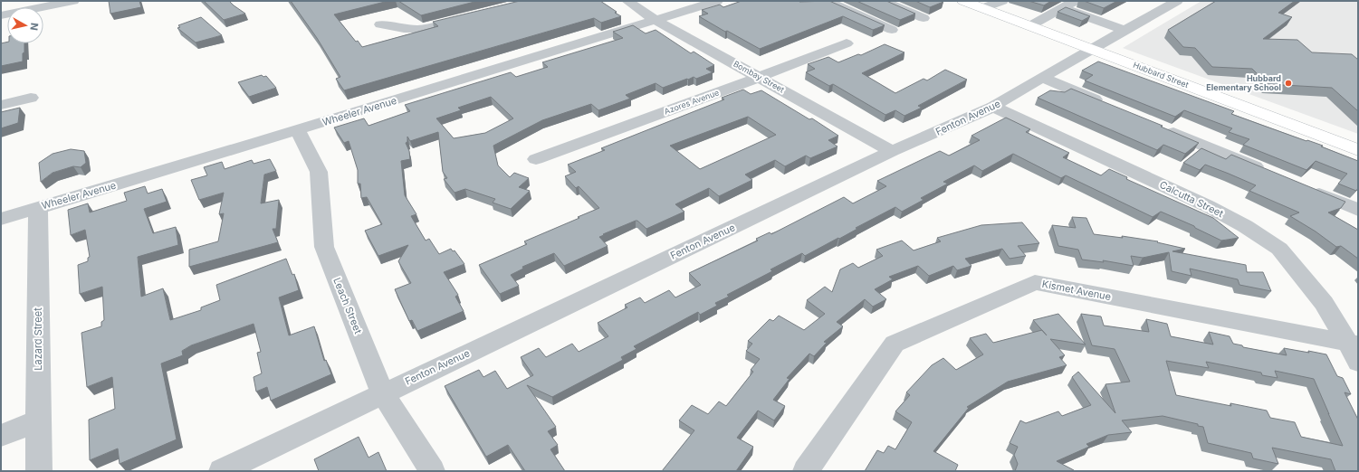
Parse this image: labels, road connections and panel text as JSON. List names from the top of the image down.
{
  "streets": {
    "main road": ["Hubbard Street"],
    "street": [
      "Bombay Street",
      "Azores Avenue",
      "Wheeler Avenue",
      "Fenton Avenue",
      "Calcutta Street",
      "Kismet Avenue",
      "Leach Street",
      "Lazard Street"
    ]
  },
  "crossings": [
    ["Hubbard Street", "Fenton Avenue"],
    ["Bombay Street", "Azores Avenue"],
    ["Bombay Street", "Wheeler Avenue"],
    ["Bombay Street", "Fenton Avenue"],
    ["Wheeler Avenue", "Leach Street"],
    ["Wheeler Avenue", "Lazard Street"],
    ["Fenton Avenue", "Calcutta Street"],
    ["Fenton Avenue", "Leach Street"],
    ["Calcutta Street", "Kismet Avenue"]
  ],
  "places": ["Hubbard Elementary School"],
  "north": "right"
}
